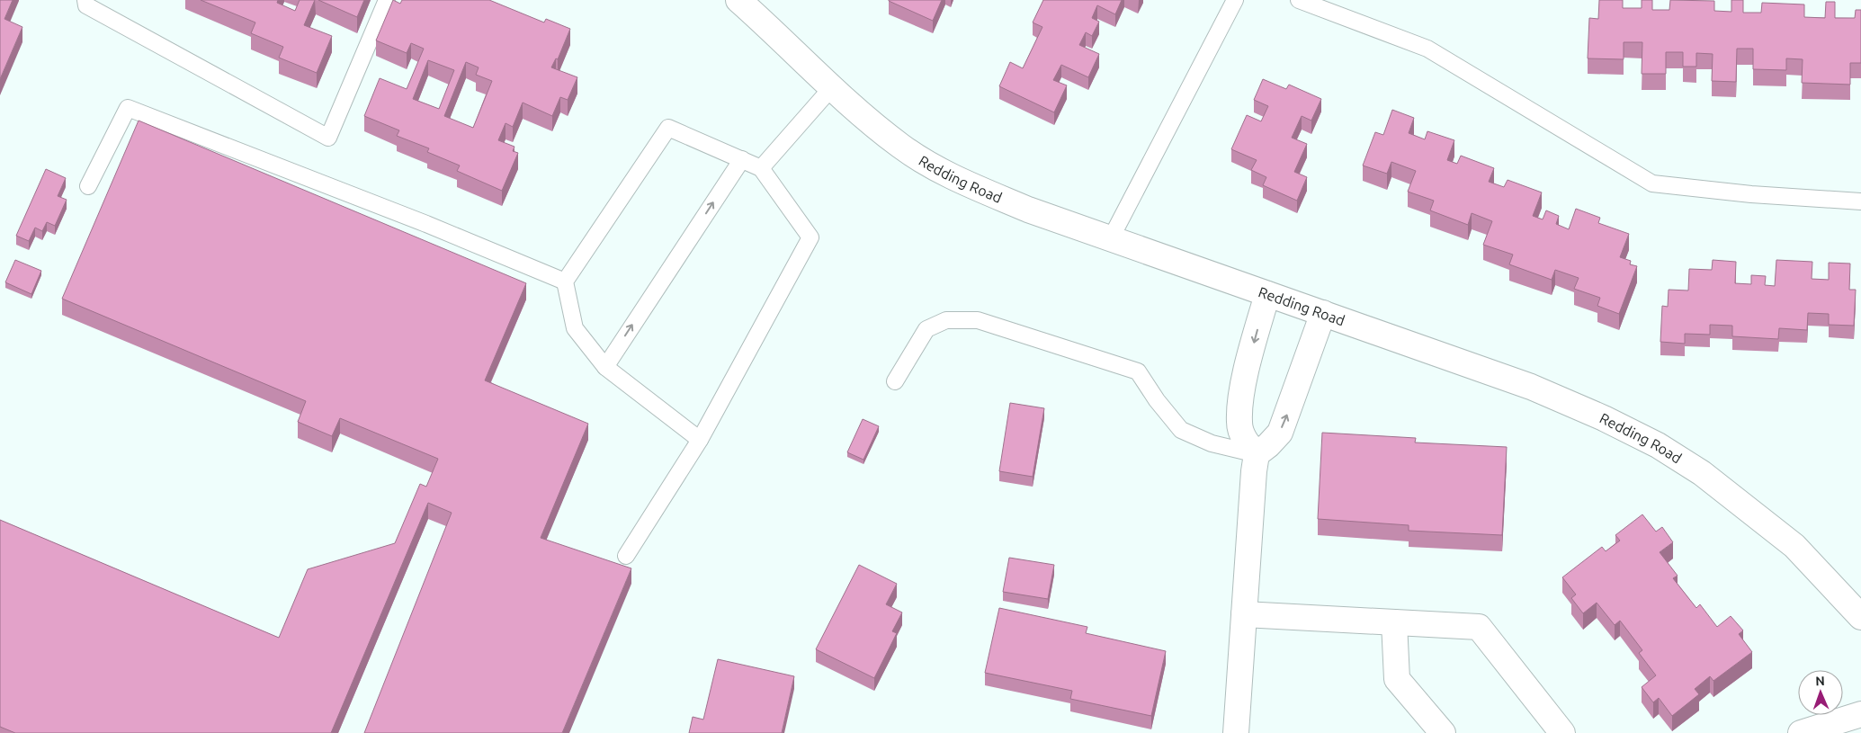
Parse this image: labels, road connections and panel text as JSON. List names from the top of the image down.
{
  "streets": {
    "street": ["Redding Road"]
  },
  "north": "top"
}
